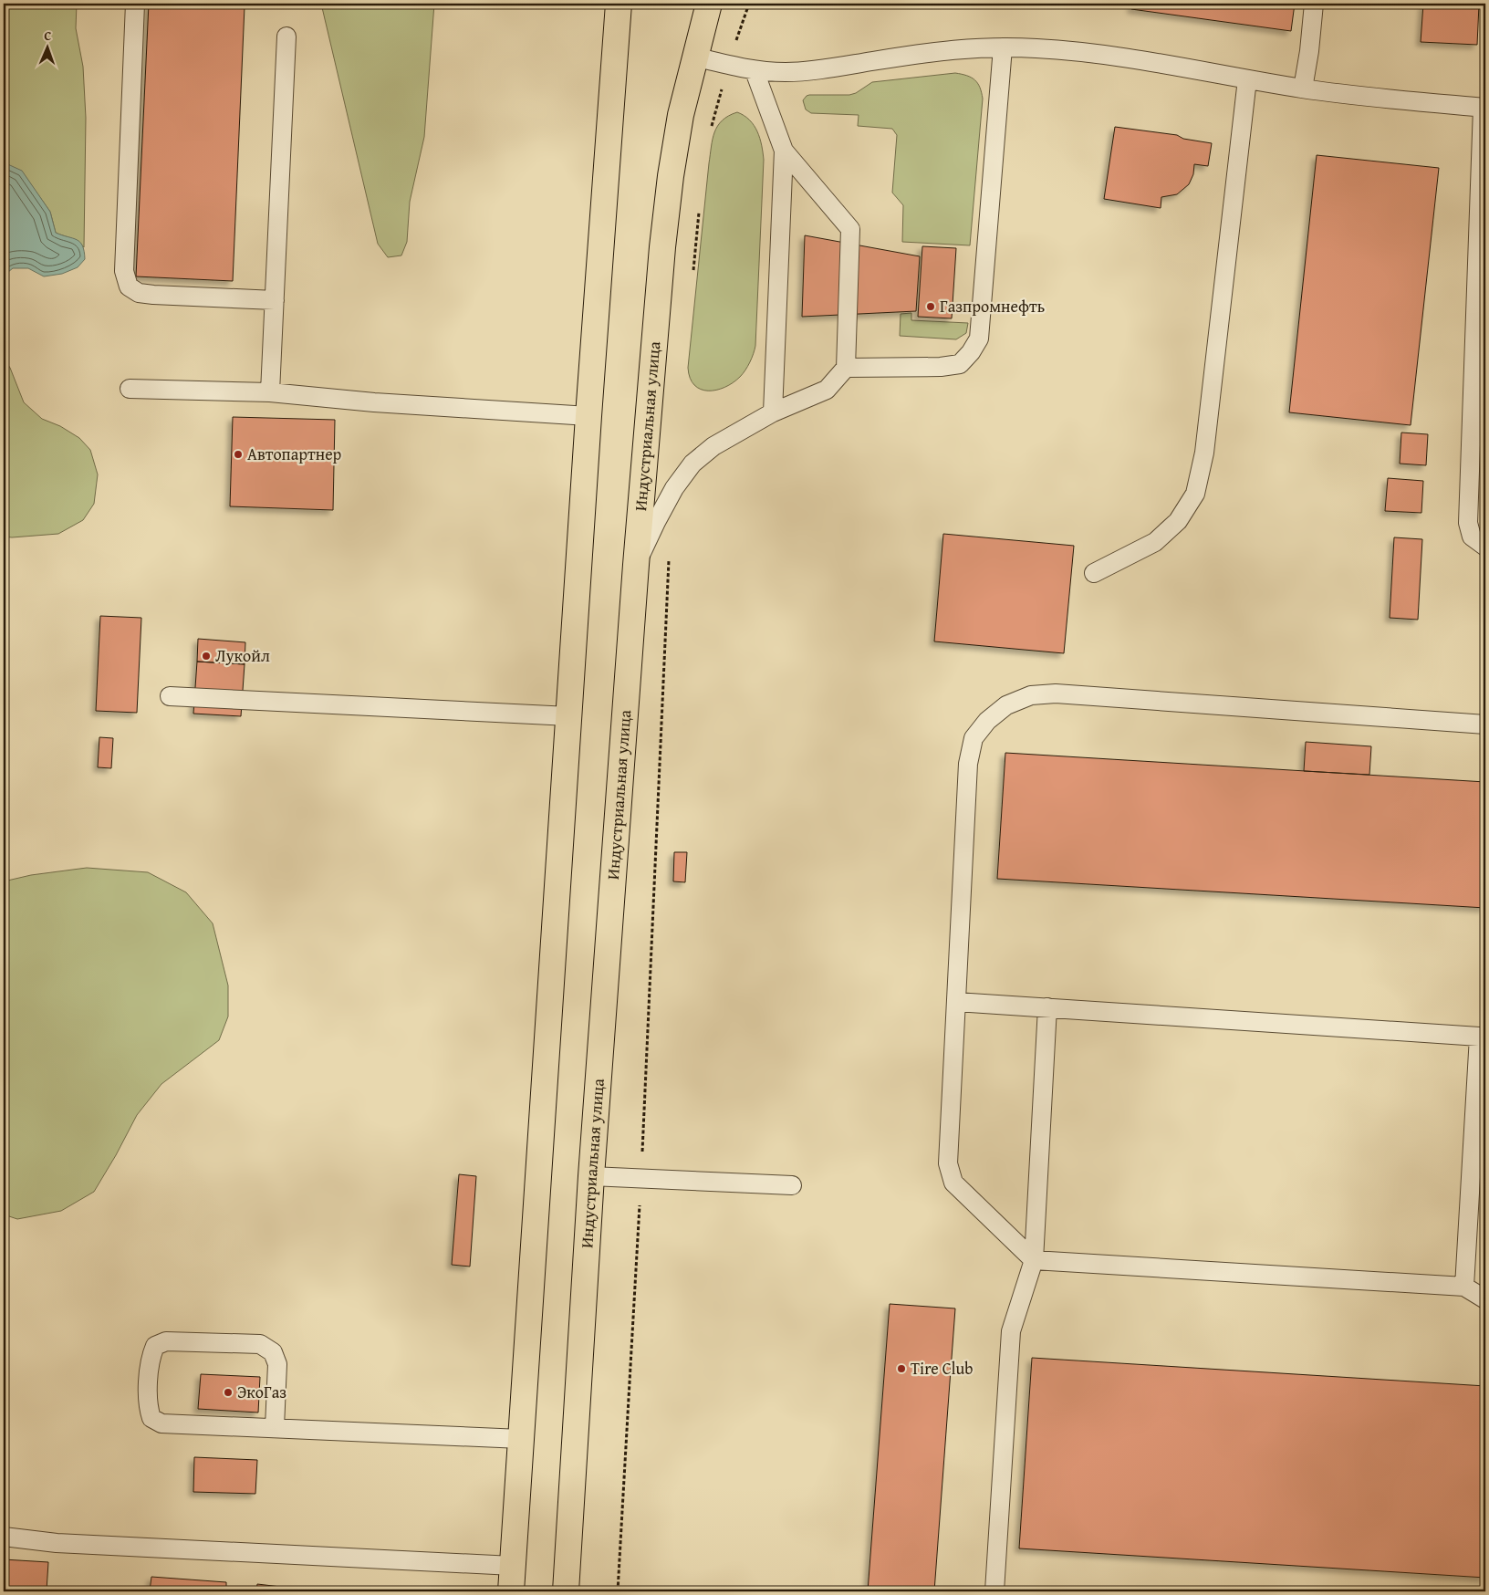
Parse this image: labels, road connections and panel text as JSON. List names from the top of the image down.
{
  "streets": {
    "main road": ["Индустриальная улица"]
  },
  "places": [
    "Газпромнефть",
    "Автопартнер",
    "Лукойл",
    "Tire Club",
    "ЭкоГаз"
  ],
  "north": "top"
}
